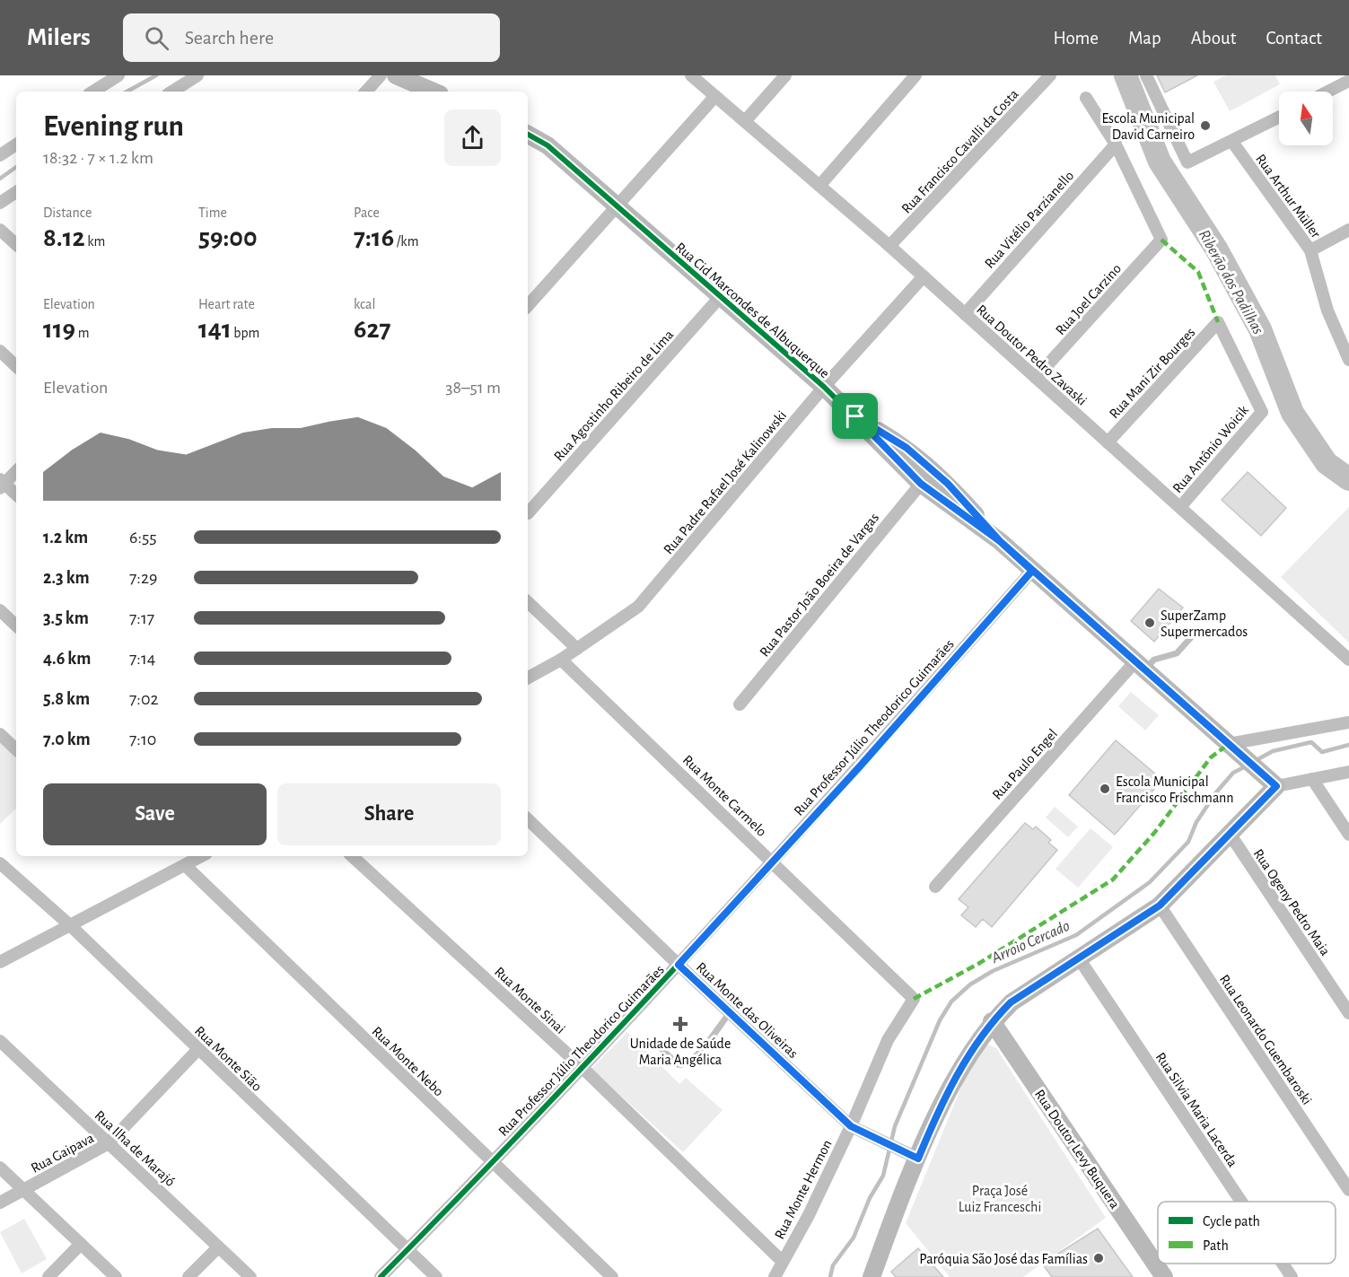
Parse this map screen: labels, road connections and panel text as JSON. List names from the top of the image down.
{
  "streets": {
    "street": [
      "Rua Francisco Cavalli da Costa",
      "Rua Arthur Müller",
      "Rua Vitélio Parzianello",
      "Rua Joel Carzino",
      "Rua Cid Marcondes de Albuquerque",
      "Rua Doutor Pedro Zavaski",
      "Rua Mani Zir Bourges",
      "Rua Agostinho Ribeiro de Lima",
      "Rua Antônio Woicik",
      "Rua Padre Rafael José Kalinowski",
      "Rua Pastor João Boeira de Vargas",
      "Rua Professor Júlio Theodorico Guimarães",
      "Rua Paulo Engel",
      "Rua Monte Carmelo",
      "Rua Ogeny Pedro Maia",
      "Rua Monte Sinai",
      "Rua Monte das Oliveiras",
      "Rua Leonardo Guembaroski",
      "Rua Monte Sião",
      "Rua Monte Nebo",
      "Rua Silvia Maria Lacerda",
      "Rua Ilha de Marajó",
      "Rua Doutor Levy Buquera",
      "Rua Gaipava",
      "Rua Monte Hermon"
    ]
  },
  "crossings": [
    ["Rua Francisco Cavalli da Costa", "Rua Doutor Pedro Zavaski"],
    ["Rua Vitélio Parzianello", "Rua Joel Carzino"],
    ["Rua Vitélio Parzianello", "Rua Doutor Pedro Zavaski"],
    ["Rua Joel Carzino", "Rua Doutor Pedro Zavaski"],
    ["Rua Cid Marcondes de Albuquerque", "Rua Agostinho Ribeiro de Lima"],
    ["Rua Cid Marcondes de Albuquerque", "Rua Padre Rafael José Kalinowski"],
    ["Rua Cid Marcondes de Albuquerque", "Rua Pastor João Boeira de Vargas"],
    ["Rua Cid Marcondes de Albuquerque", "Rua Professor Júlio Theodorico Guimarães"],
    ["Rua Cid Marcondes de Albuquerque", "Rua Paulo Engel"],
    ["Rua Doutor Pedro Zavaski", "Rua Mani Zir Bourges"],
    ["Rua Doutor Pedro Zavaski", "Rua Antônio Woicik"],
    ["Rua Doutor Pedro Zavaski", "Rua Padre Rafael José Kalinowski"],
    ["Rua Mani Zir Bourges", "Rua Antônio Woicik"],
    ["Rua Padre Rafael José Kalinowski", "Rua Monte Carmelo"],
    ["Rua Professor Júlio Theodorico Guimarães", "Rua Monte Carmelo"],
    ["Rua Professor Júlio Theodorico Guimarães", "Rua Monte Sinai"],
    ["Rua Professor Júlio Theodorico Guimarães", "Rua Monte das Oliveiras"],
    ["Rua Professor Júlio Theodorico Guimarães", "Rua Monte Sião"],
    ["Rua Professor Júlio Theodorico Guimarães", "Rua Monte Nebo"],
    ["Rua Monte Carmelo", "Rua Monte Hermon"],
    ["Rua Monte Sinai", "Rua Monte Hermon"],
    ["Rua Monte das Oliveiras", "Rua Monte Hermon"],
    ["Rua Monte Sião", "Rua Gaipava"],
    ["Rua Ilha de Marajó", "Rua Gaipava"]
  ],
  "water": ["Riberão dos Padilhas", "Arroio Cercado"],
  "parks": ["Praça José Luiz Franceschi"],
  "places": {
    "other": [
      "Escola Municipal David Carneiro",
      "SuperZamp Supermercados",
      "Escola Municipal Francisco Frischmann",
      "Paróquia São José das Famílias"
    ],
    "health": ["Unidade de Saúde Maria Angélica"]
  },
  "legend": ["Cycle path", "Path"],
  "north": "top",
  "page": {
    "header": "Milers",
    "search": "Search here",
    "nav": [
      "Home",
      "Map",
      "About",
      "Contact"
    ],
    "heading": ["Evening run", "18:32 · 7 × 1.2 km"],
    "stats": [
      ["Distance", "8.12 km"],
      ["Time", "59:00"],
      ["Pace", "7:16 /km"],
      ["Elevation", "119 m"],
      ["Heart rate", "141 bpm"],
      ["kcal", "627"]
    ],
    "chart": ["Elevation", "38–51 m"],
    "list": [
      {
        "name": "1.2 km",
        "note": "6:55"
      },
      {
        "name": "2.3 km",
        "note": "7:29"
      },
      {
        "name": "3.5 km",
        "note": "7:17"
      },
      {
        "name": "4.6 km",
        "note": "7:14"
      },
      {
        "name": "5.8 km",
        "note": "7:02"
      },
      {
        "name": "7.0 km",
        "note": "7:10"
      }
    ],
    "buttons": ["Save", "Share"]
  }
}
